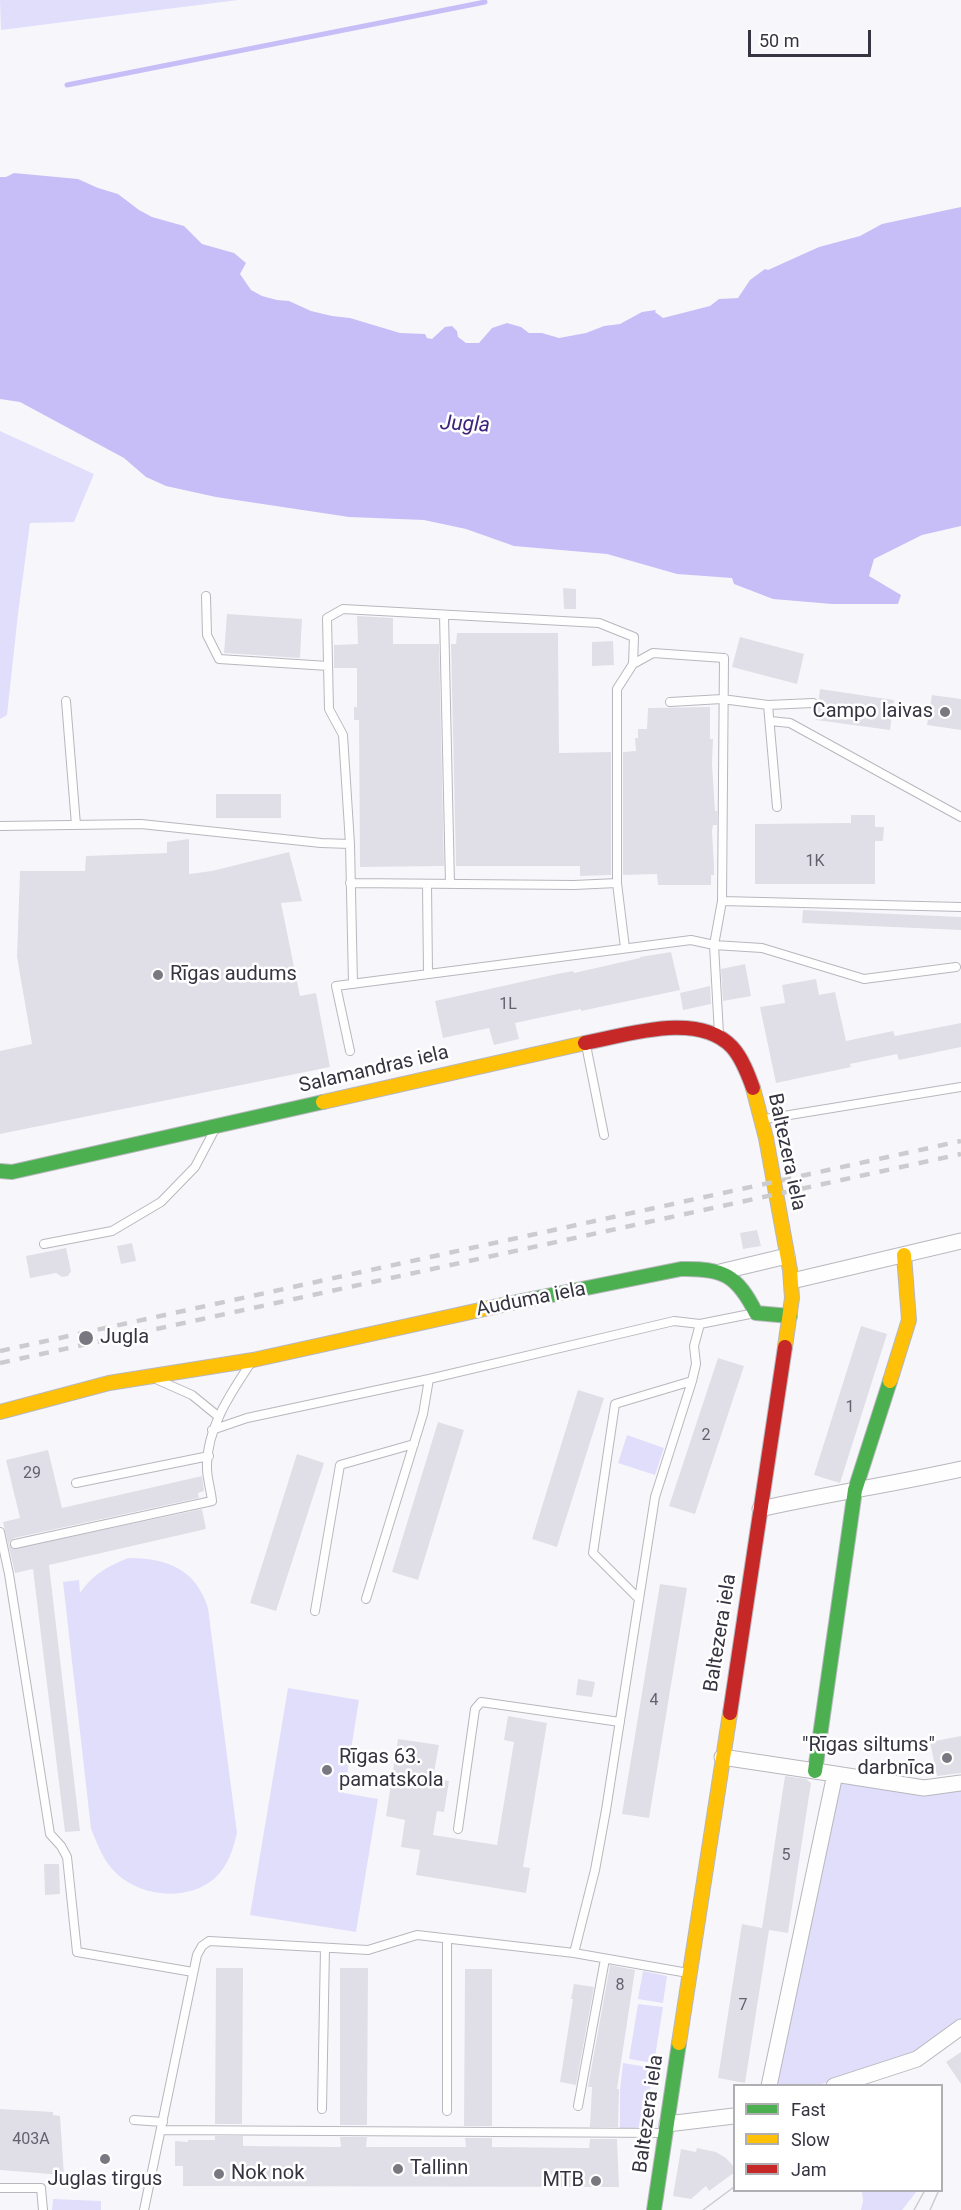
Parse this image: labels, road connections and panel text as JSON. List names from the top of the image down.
{
  "streets": {
    "street": ["Salamandras iela", "Baltezera iela", "Auduma iela"]
  },
  "crossings": [
    ["Salamandras iela", "Baltezera iela"]
  ],
  "water": ["Jugla"],
  "places": [
    "Campo laivas",
    "Rīgas audums",
    "Jugla",
    "\"Rīgas siltums\" darbnīca",
    "Rīgas 63. pamatskola",
    "Juglas tirgus",
    "Tallinn",
    "Nok nok",
    "MTB"
  ],
  "house_numbers": [
    "1K",
    "1L",
    "1",
    "2",
    "29",
    "4",
    "5",
    "8",
    "7",
    "403A"
  ],
  "legend": ["Fast", "Slow", "Jam"],
  "scale_bar": "50 m"
}
